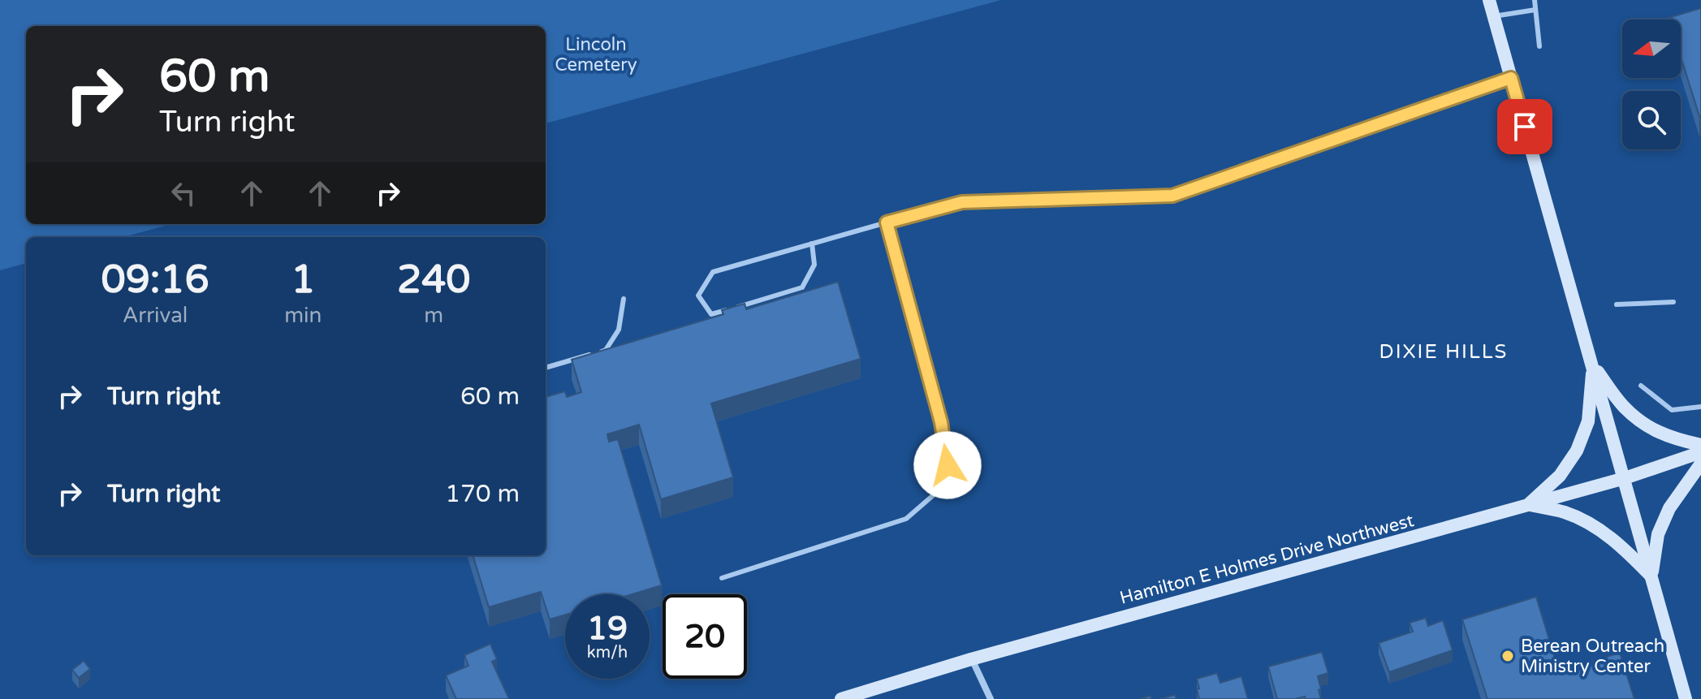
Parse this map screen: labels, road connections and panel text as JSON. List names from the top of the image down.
{
  "streets": {
    "main road": ["Hamilton E Holmes Drive Northwest"]
  },
  "districts": ["DIXIE HILLS"],
  "parks": ["Lincoln Cemetery"],
  "places": ["Berean Outreach Ministry Center"],
  "north": "left",
  "page": {
    "turn": ["60 m", "Turn right"],
    "eta": [
      "09:16",
      "Arrival",
      "1",
      "min",
      "240",
      "m"
    ],
    "list": [
      {
        "name": "Turn right",
        "value": "60 m"
      },
      {
        "name": "Turn right",
        "value": "170 m"
      }
    ],
    "speed": "19 km/h",
    "limit": "20"
  }
}
